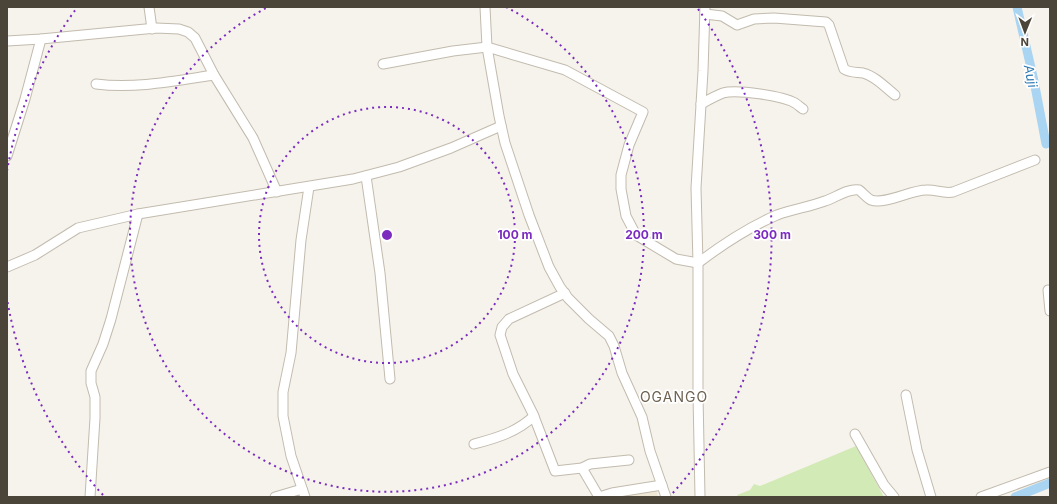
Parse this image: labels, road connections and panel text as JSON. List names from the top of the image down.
{
  "districts": ["OGANGO"],
  "water": ["Auji"],
  "north": "bottom",
  "rings": ["100 m", "200 m", "300 m"]
}
